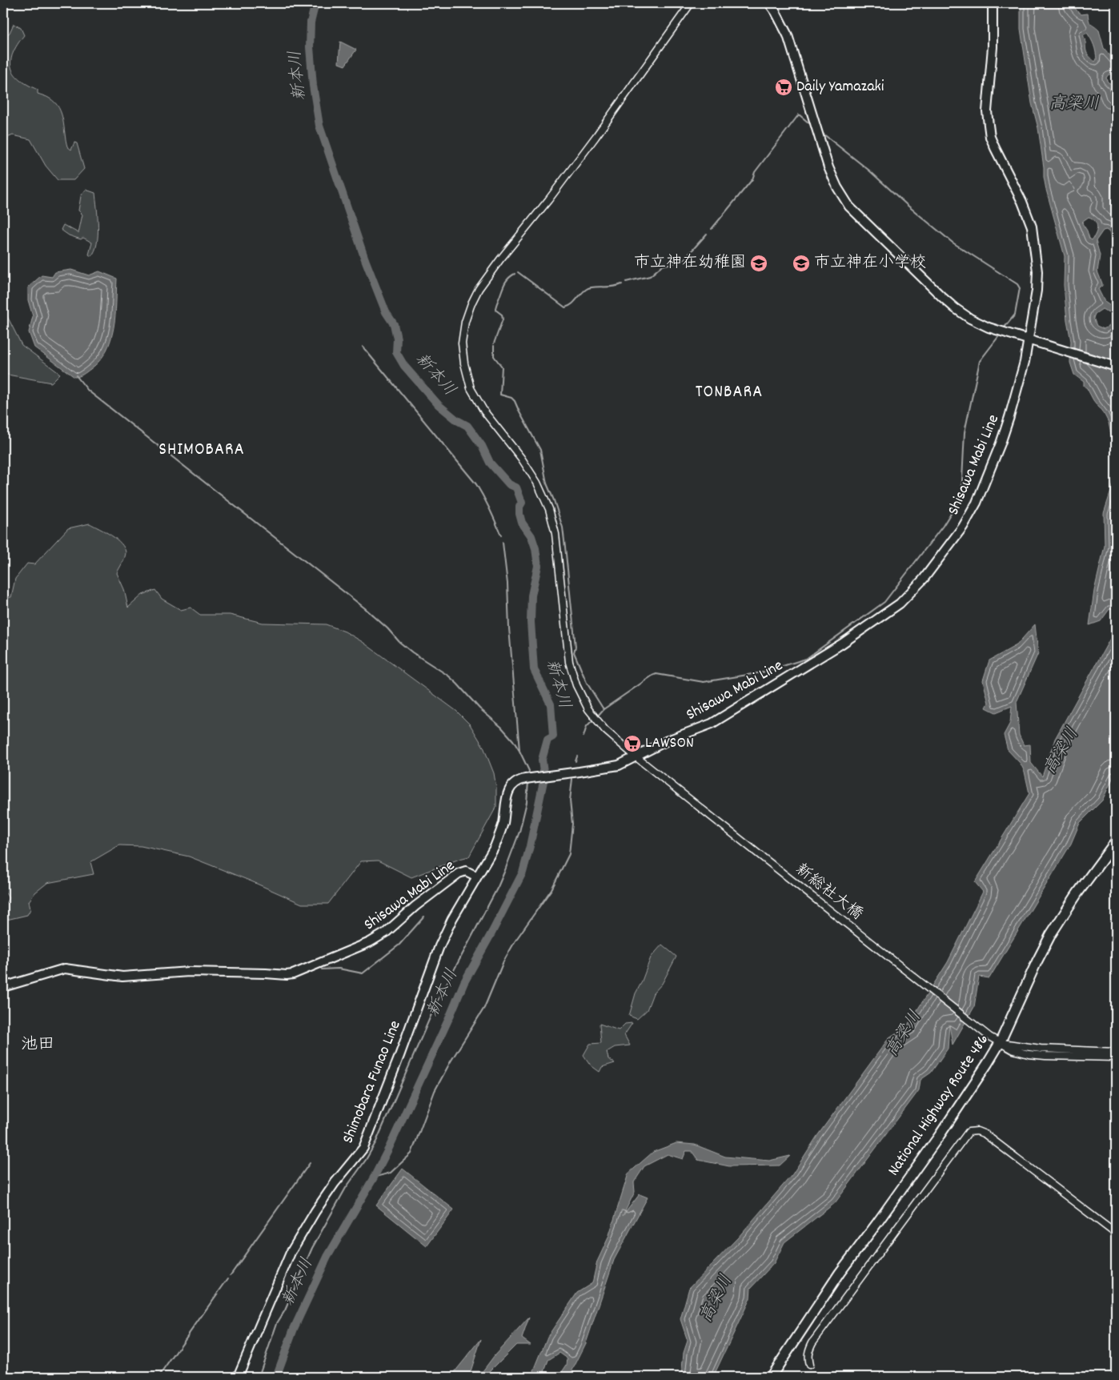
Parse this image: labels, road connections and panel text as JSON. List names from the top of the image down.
{
  "streets": {
    "highway": ["National Highway Route 486"],
    "main road": ["Shisawa Mabi Line", "Shimobara Funao Line"],
    "street": ["新総社大橋"]
  },
  "crossings": [
    ["Shisawa Mabi Line", "新総社大橋"],
    ["Shisawa Mabi Line", "Shimobara Funao Line"],
    ["新総社大橋", "National Highway Route 486"]
  ],
  "districts": ["TONBARA", "SHIMOBARA", "池田"],
  "water": ["新本川", "高梁川"],
  "places": {
    "supermarket": ["Daily Yamazaki", "LAWSON"],
    "school or university": ["市立神在幼稚園", "市立神在小学校"]
  }
}
